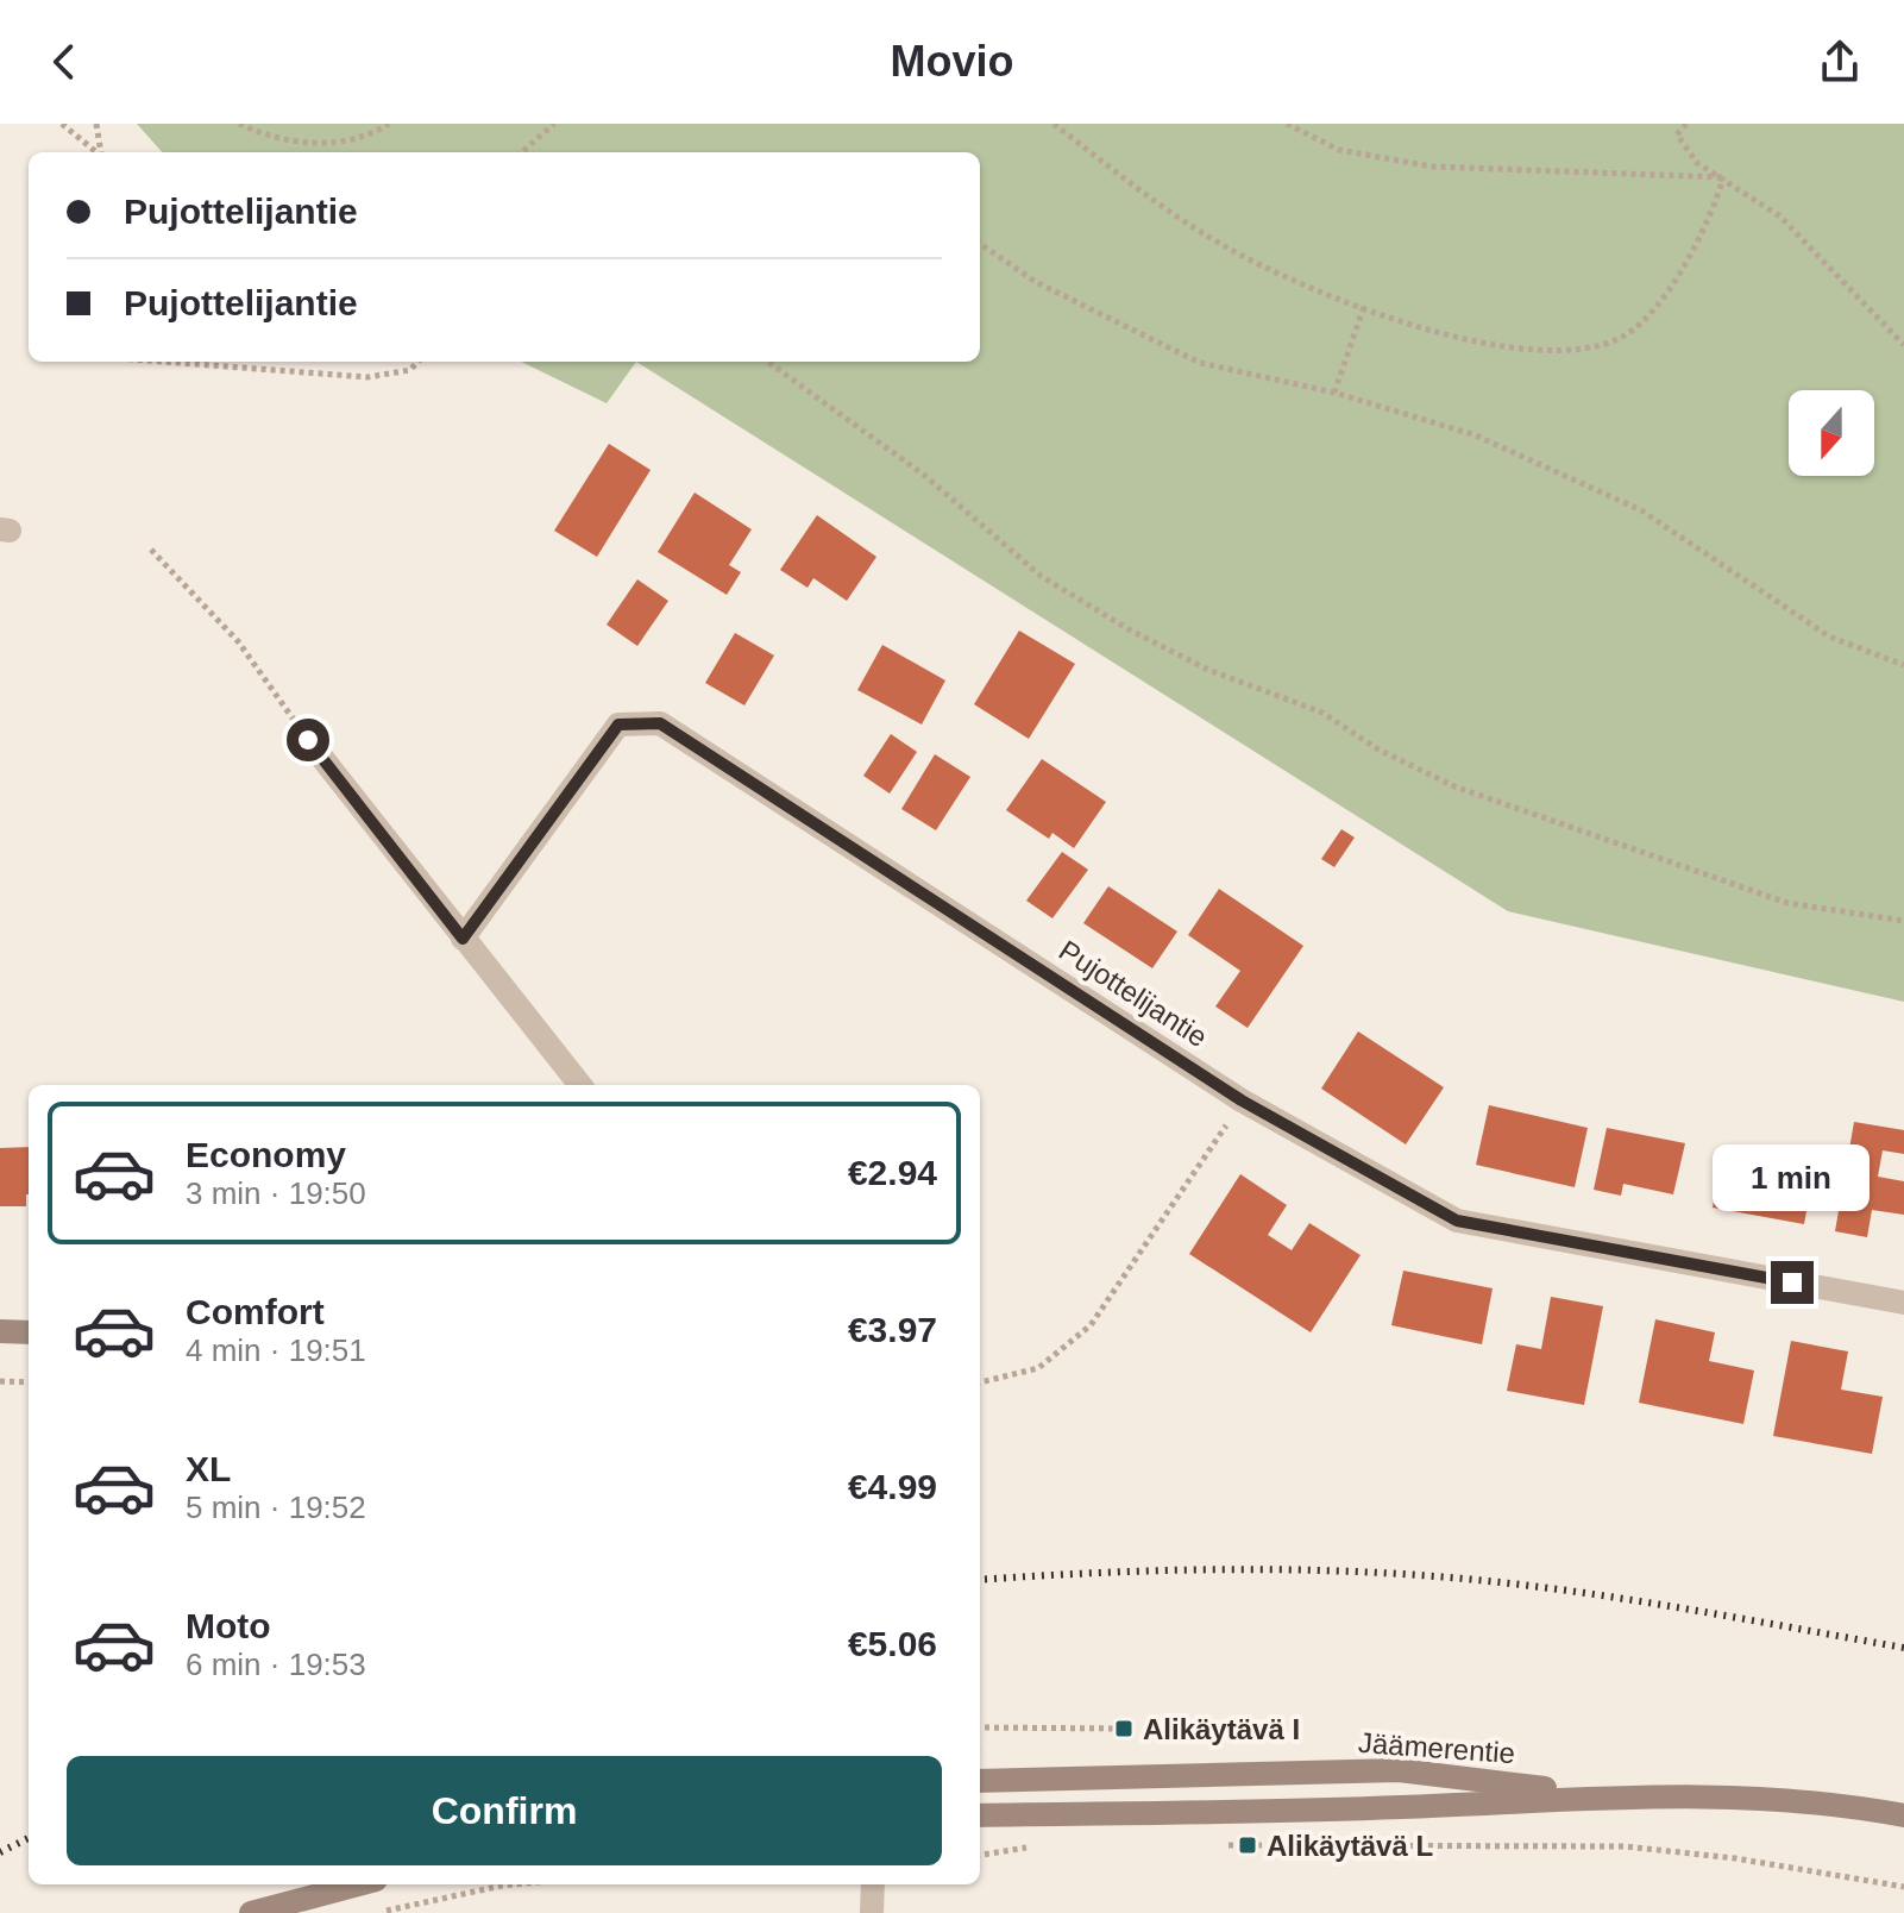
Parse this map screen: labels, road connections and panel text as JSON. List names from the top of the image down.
{
  "streets": {
    "main road": ["Jäämerentie"],
    "street": ["Pujottelijantie"]
  },
  "places": {
    "transit": ["Alikäytävä I", "Alikäytävä L"]
  },
  "north": "bottom",
  "page": {
    "header": "Movio",
    "banner": ["Pujottelijantie", "Pujottelijantie"],
    "list": [
      {
        "name": "Economy",
        "note": "3 min · 19:50",
        "value": "€2.94"
      },
      {
        "name": "Comfort",
        "note": "4 min · 19:51",
        "value": "€3.97"
      },
      {
        "name": "XL",
        "note": "5 min · 19:52",
        "value": "€4.99"
      },
      {
        "name": "Moto",
        "note": "6 min · 19:53",
        "value": "€5.06"
      }
    ],
    "bubble": "1 min",
    "buttons": "Confirm"
  }
}
